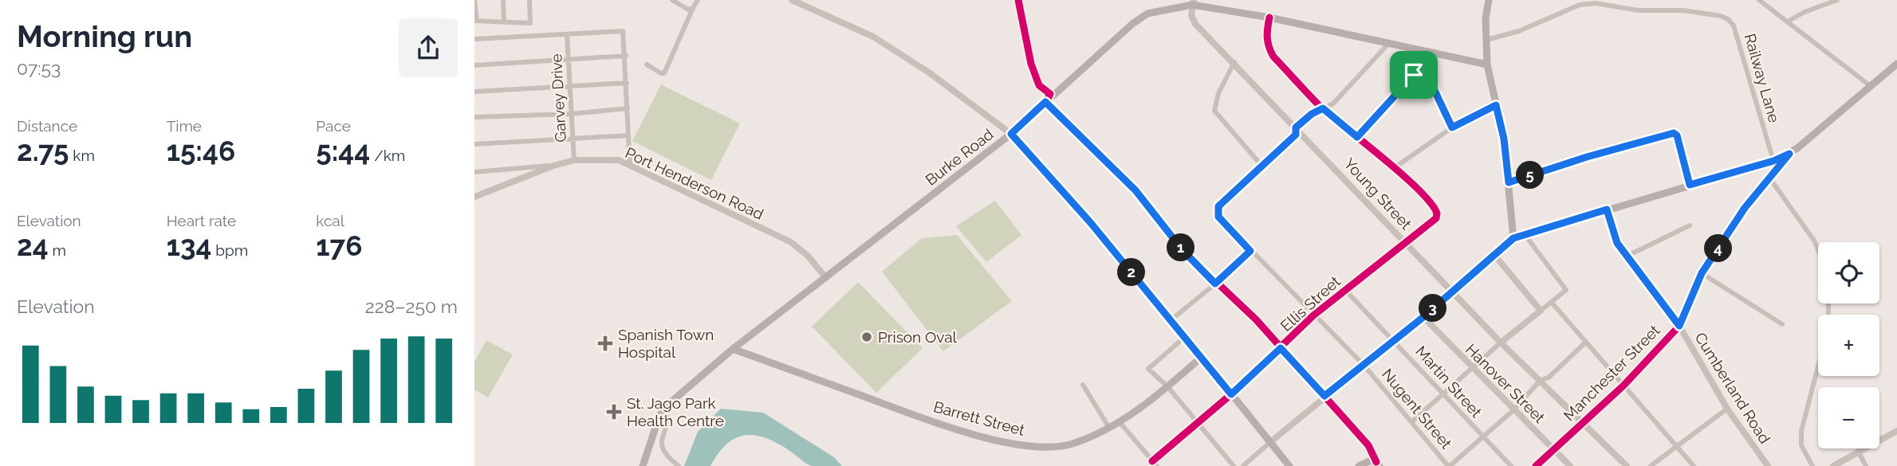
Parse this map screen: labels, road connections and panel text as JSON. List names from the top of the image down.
{
  "streets": {
    "main road": ["Burke Road", "Barrett Street"],
    "street": [
      "Railway Lane",
      "Garvey Drive",
      "Port Henderson Road",
      "Young Street",
      "Ellis Street",
      "Manchester Street",
      "Martin Street",
      "Hanover Street",
      "Cumberland Road",
      "Nugent Street"
    ]
  },
  "crossings": [
    ["Garvey Drive", "Port Henderson Road"],
    ["Burke Road", "Port Henderson Road"],
    ["Burke Road", "Young Street"],
    ["Burke Road", "Nugent Street"],
    ["Burke Road", "Barrett Street"],
    ["Young Street", "Ellis Street"],
    ["Young Street", "Manchester Street"],
    ["Young Street", "Nugent Street"],
    ["Ellis Street", "Martin Street"],
    ["Ellis Street", "Nugent Street"],
    ["Manchester Street", "Hanover Street"],
    ["Manchester Street", "Cumberland Road"]
  ],
  "places": {
    "other": ["Prison Oval"],
    "health": ["Spanish Town Hospital", "St. Jago Park Health Centre"]
  },
  "page": {
    "heading": ["Morning run", "07:53"],
    "stats": [
      ["Distance", "2.75 km"],
      ["Time", "15:46"],
      ["Pace", "5:44 /km"],
      ["Elevation", "24 m"],
      ["Heart rate", "134 bpm"],
      ["kcal", "176"]
    ],
    "pins": [
      "5",
      "1",
      "4",
      "2",
      "3"
    ],
    "map_buttons": ["+", "−"],
    "chart": ["Elevation", "228–250 m"]
  }
}
